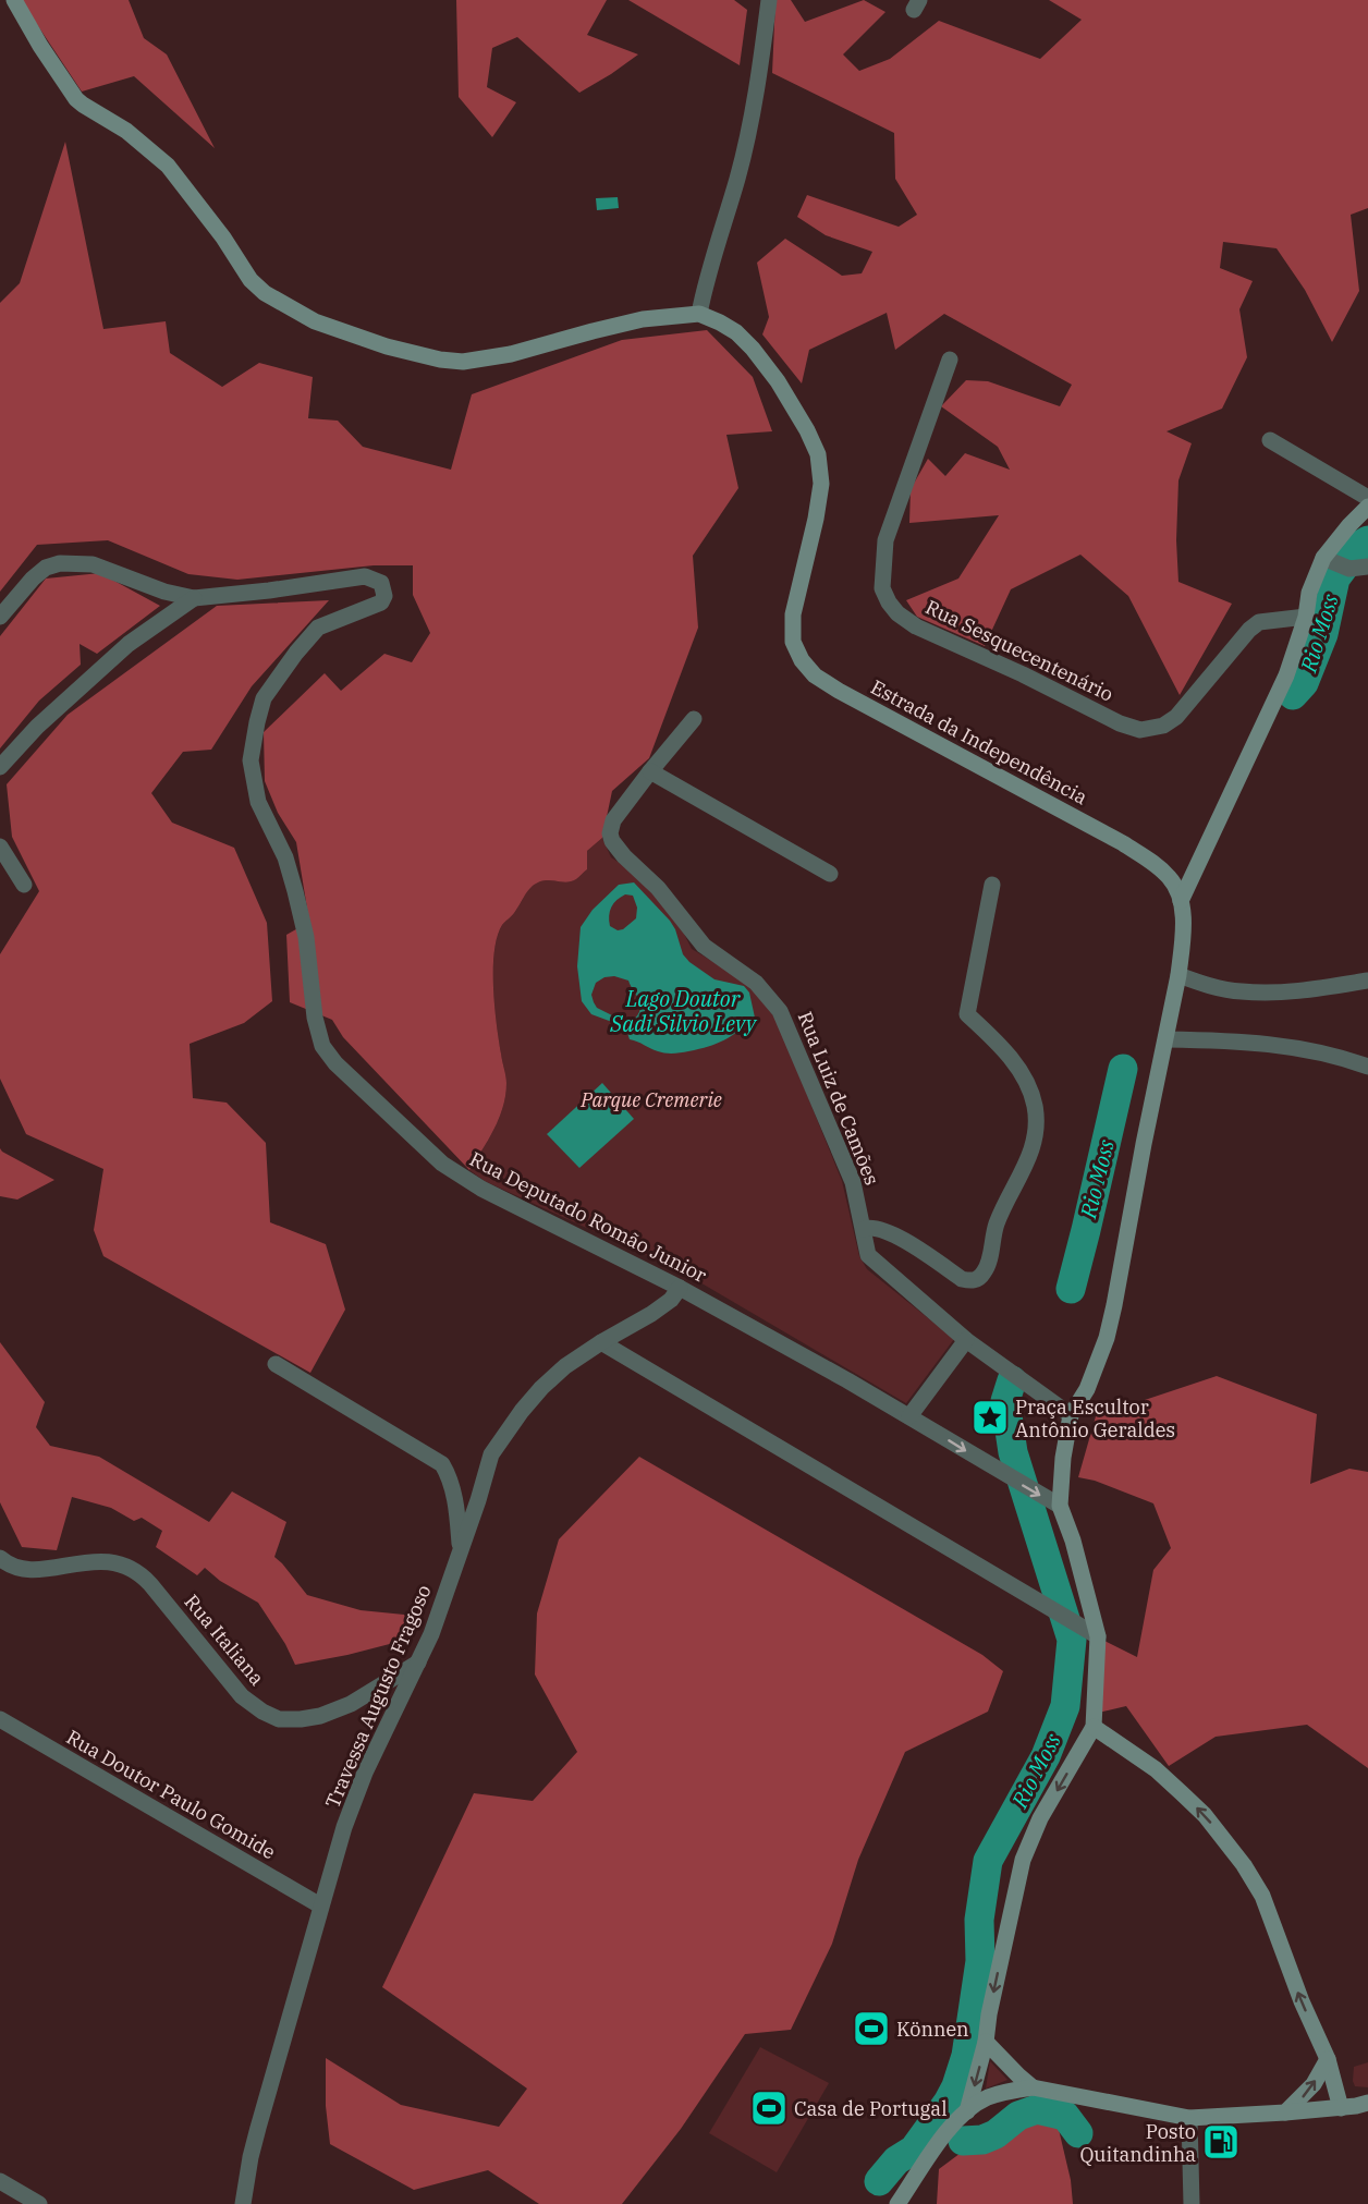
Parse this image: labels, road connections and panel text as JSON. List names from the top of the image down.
{
  "streets": {
    "street": [
      "Rua Sesquecentenário",
      "Estrada da Independência",
      "Rua Luiz de Camões",
      "Rua Deputado Romão Junior",
      "Rua Italiana",
      "Travessa Augusto Fragoso",
      "Rua Doutor Paulo Gomide"
    ]
  },
  "crossings": [
    ["Estrada da Independência", "Rua Luiz de Camões"],
    ["Estrada da Independência", "Rua Deputado Romão Junior"],
    ["Rua Deputado Romão Junior", "Travessa Augusto Fragoso"],
    ["Rua Italiana", "Travessa Augusto Fragoso"],
    ["Travessa Augusto Fragoso", "Rua Doutor Paulo Gomide"]
  ],
  "water": ["Rio Moss", "Lago Doutor Sadi Silvio Levy"],
  "parks": ["Parque Cremerie"],
  "places": {
    "place": ["Praça Escultor Antônio Geraldes"],
    "sports": ["Können", "Casa de Portugal"],
    "fuel station": ["Posto Quitandinha"]
  }
}
